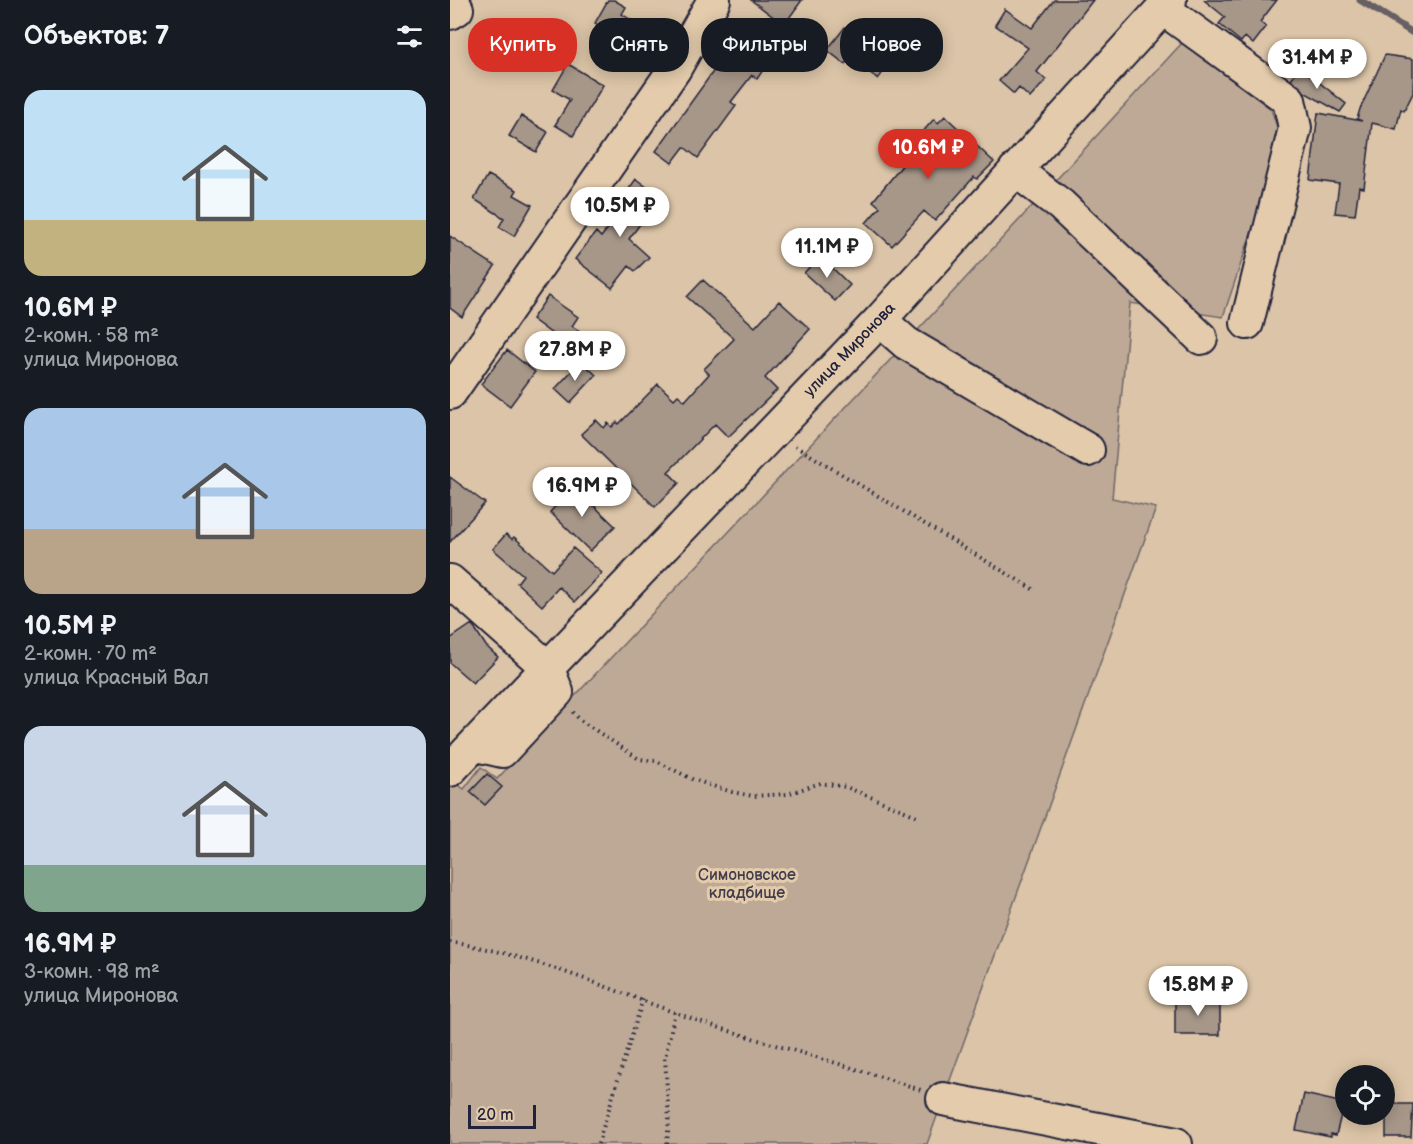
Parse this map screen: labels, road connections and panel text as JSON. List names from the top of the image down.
{
  "streets": {
    "street": ["улица Миронова"]
  },
  "parks": ["Симоновское кладбище"],
  "scale_bar": "20 m",
  "page": {
    "heading": "Объектов: 7",
    "chip": [
      "Купить",
      "Снять",
      "Фильтры",
      "Новое"
    ],
    "price": [
      "31.4M ₽",
      "10.6M ₽",
      "10.5M ₽",
      "11.1M ₽",
      "27.8M ₽",
      "16.9M ₽",
      "15.8M ₽"
    ],
    "list": [
      {
        "name": "10.6M ₽",
        "note": "2-комн. · 58 m² · улица Миронова"
      },
      {
        "name": "10.5M ₽",
        "note": "2-комн. · 70 m² · улица Красный Вал"
      },
      {
        "name": "16.9M ₽",
        "note": "3-комн. · 98 m² · улица Миронова"
      }
    ],
    "scale": "20 m"
  }
}
